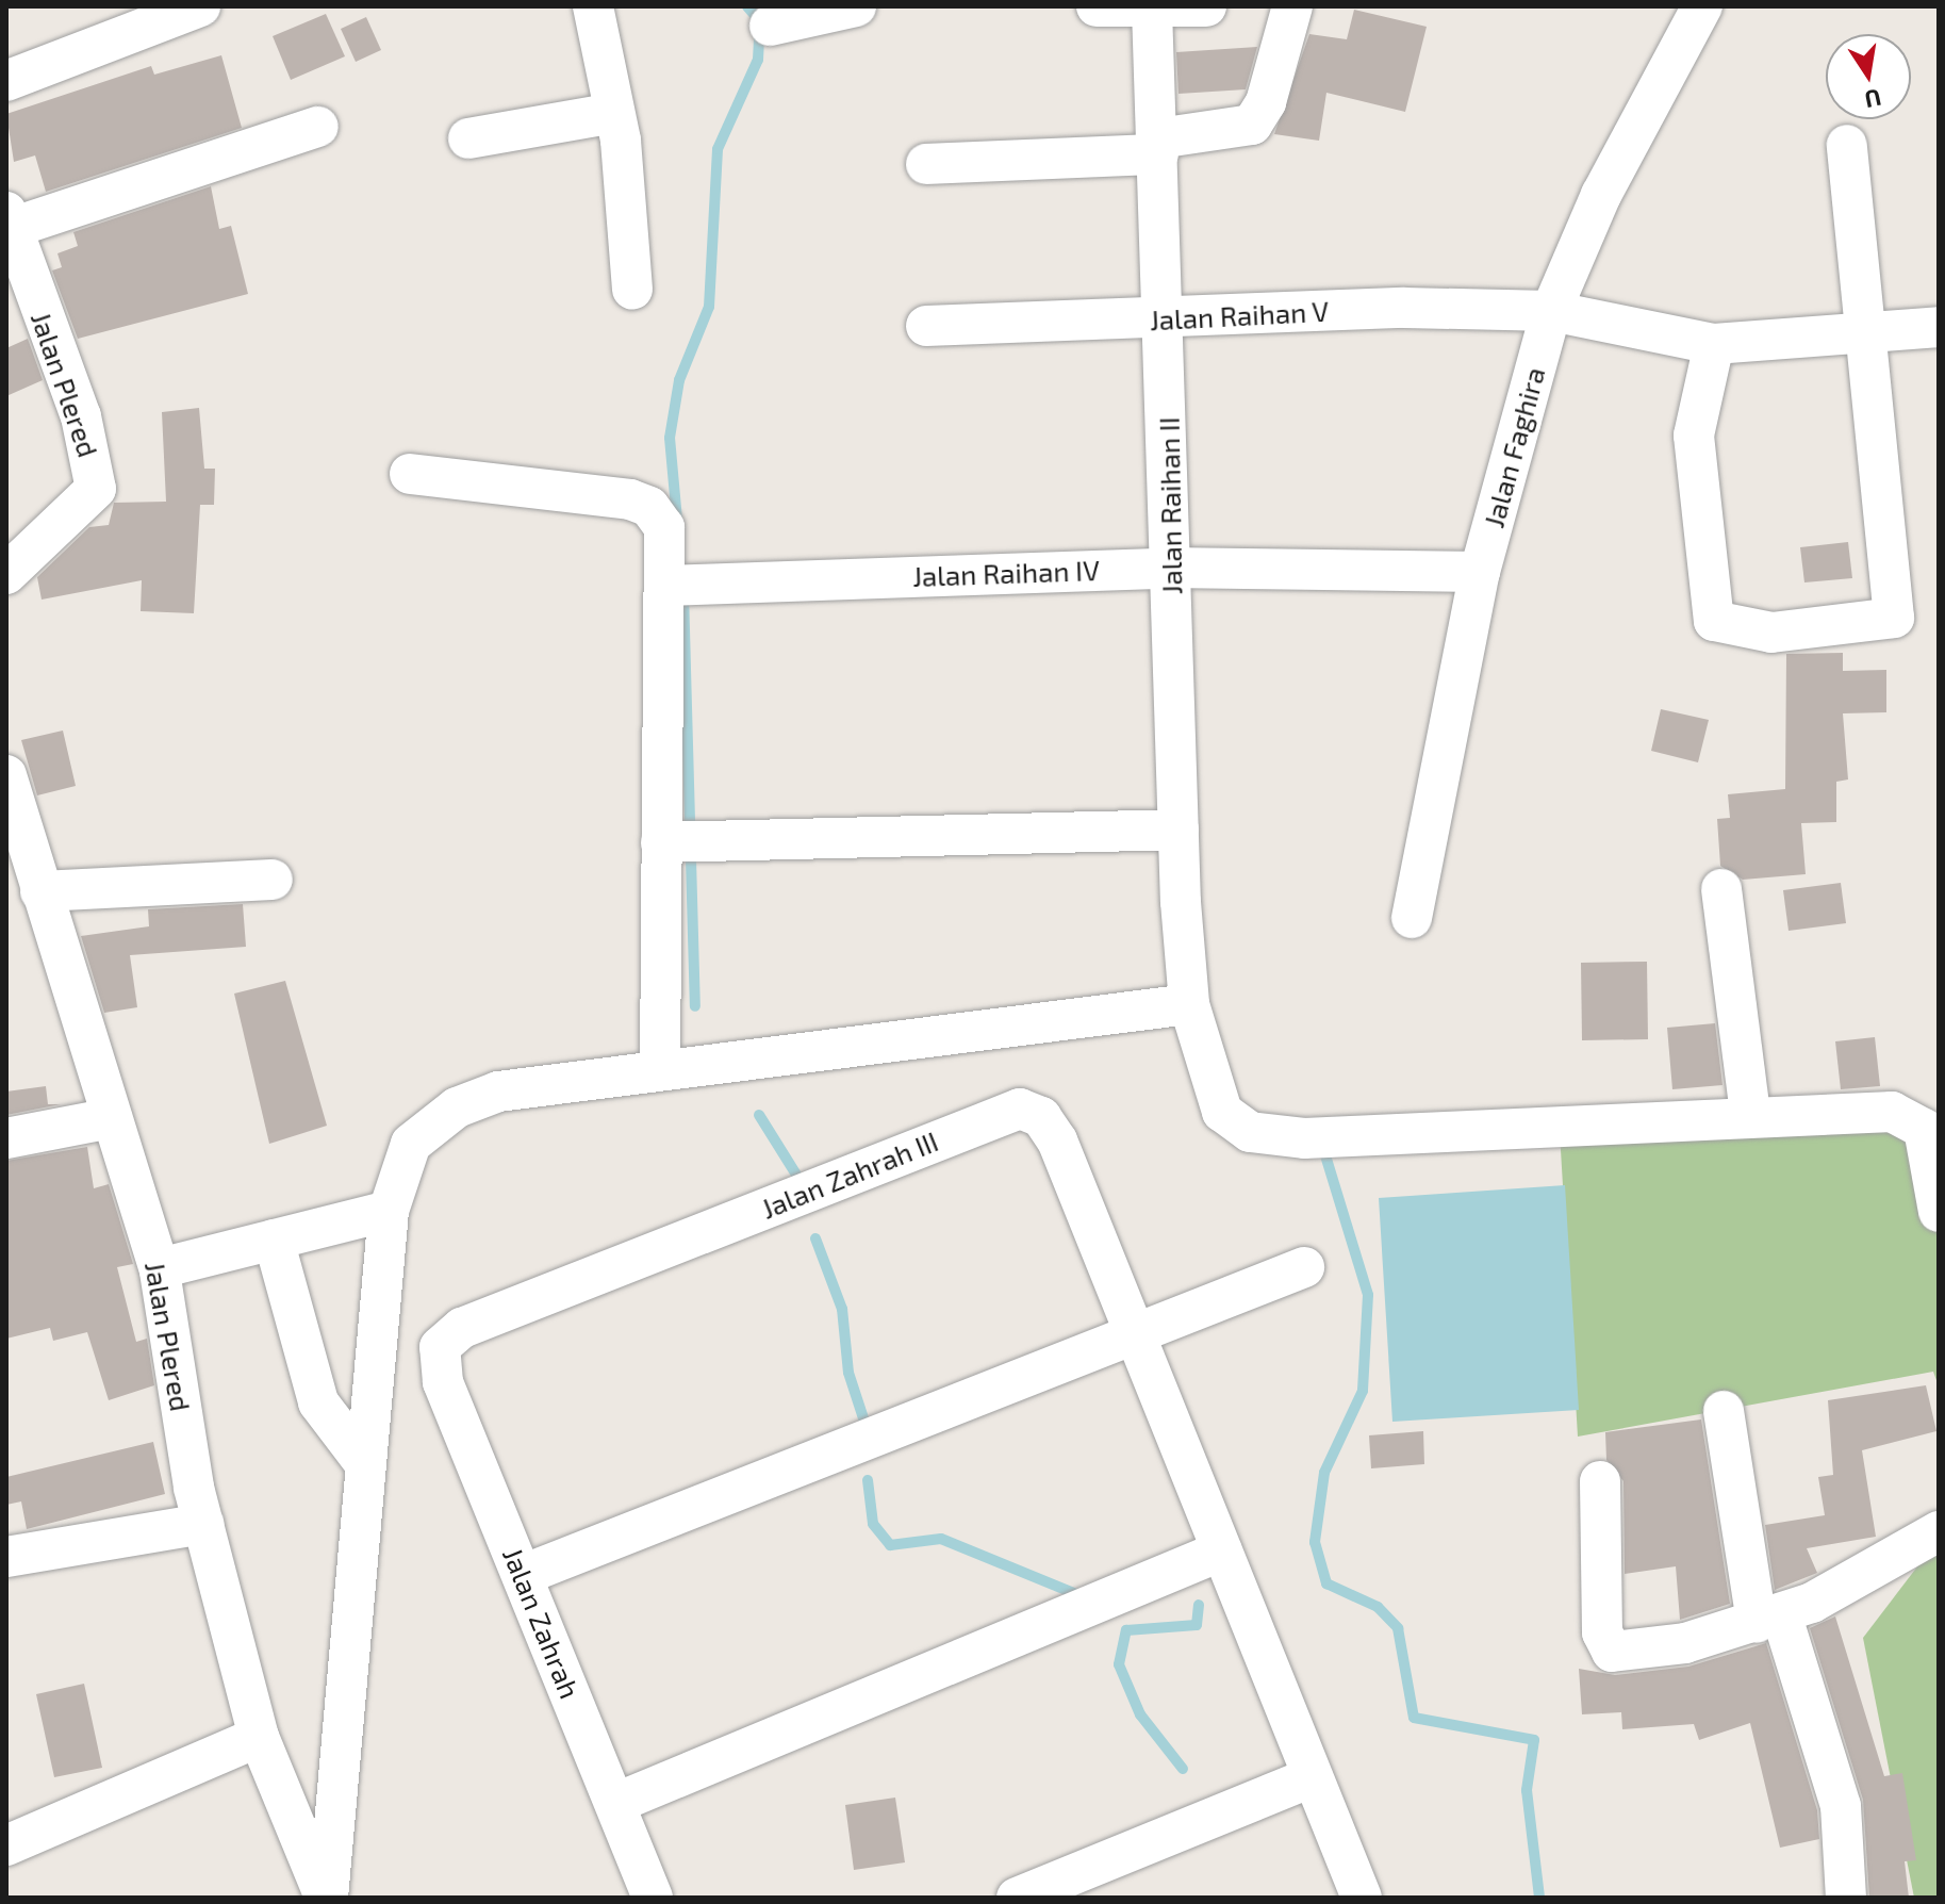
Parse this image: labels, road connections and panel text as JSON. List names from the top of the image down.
{
  "streets": {
    "street": [
      "Jalan Raihan V",
      "Jalan Plered",
      "Jalan Faghira",
      "Jalan Raihan II",
      "Jalan Raihan IV",
      "Jalan Zahrah III",
      "Jalan Zahrah"
    ]
  },
  "crossings": [
    ["Jalan Raihan V", "Jalan Faghira"],
    ["Jalan Raihan V", "Jalan Raihan II"],
    ["Jalan Faghira", "Jalan Raihan IV"],
    ["Jalan Raihan II", "Jalan Raihan IV"],
    ["Jalan Zahrah III", "Jalan Zahrah"]
  ],
  "north": "bottom"
}
